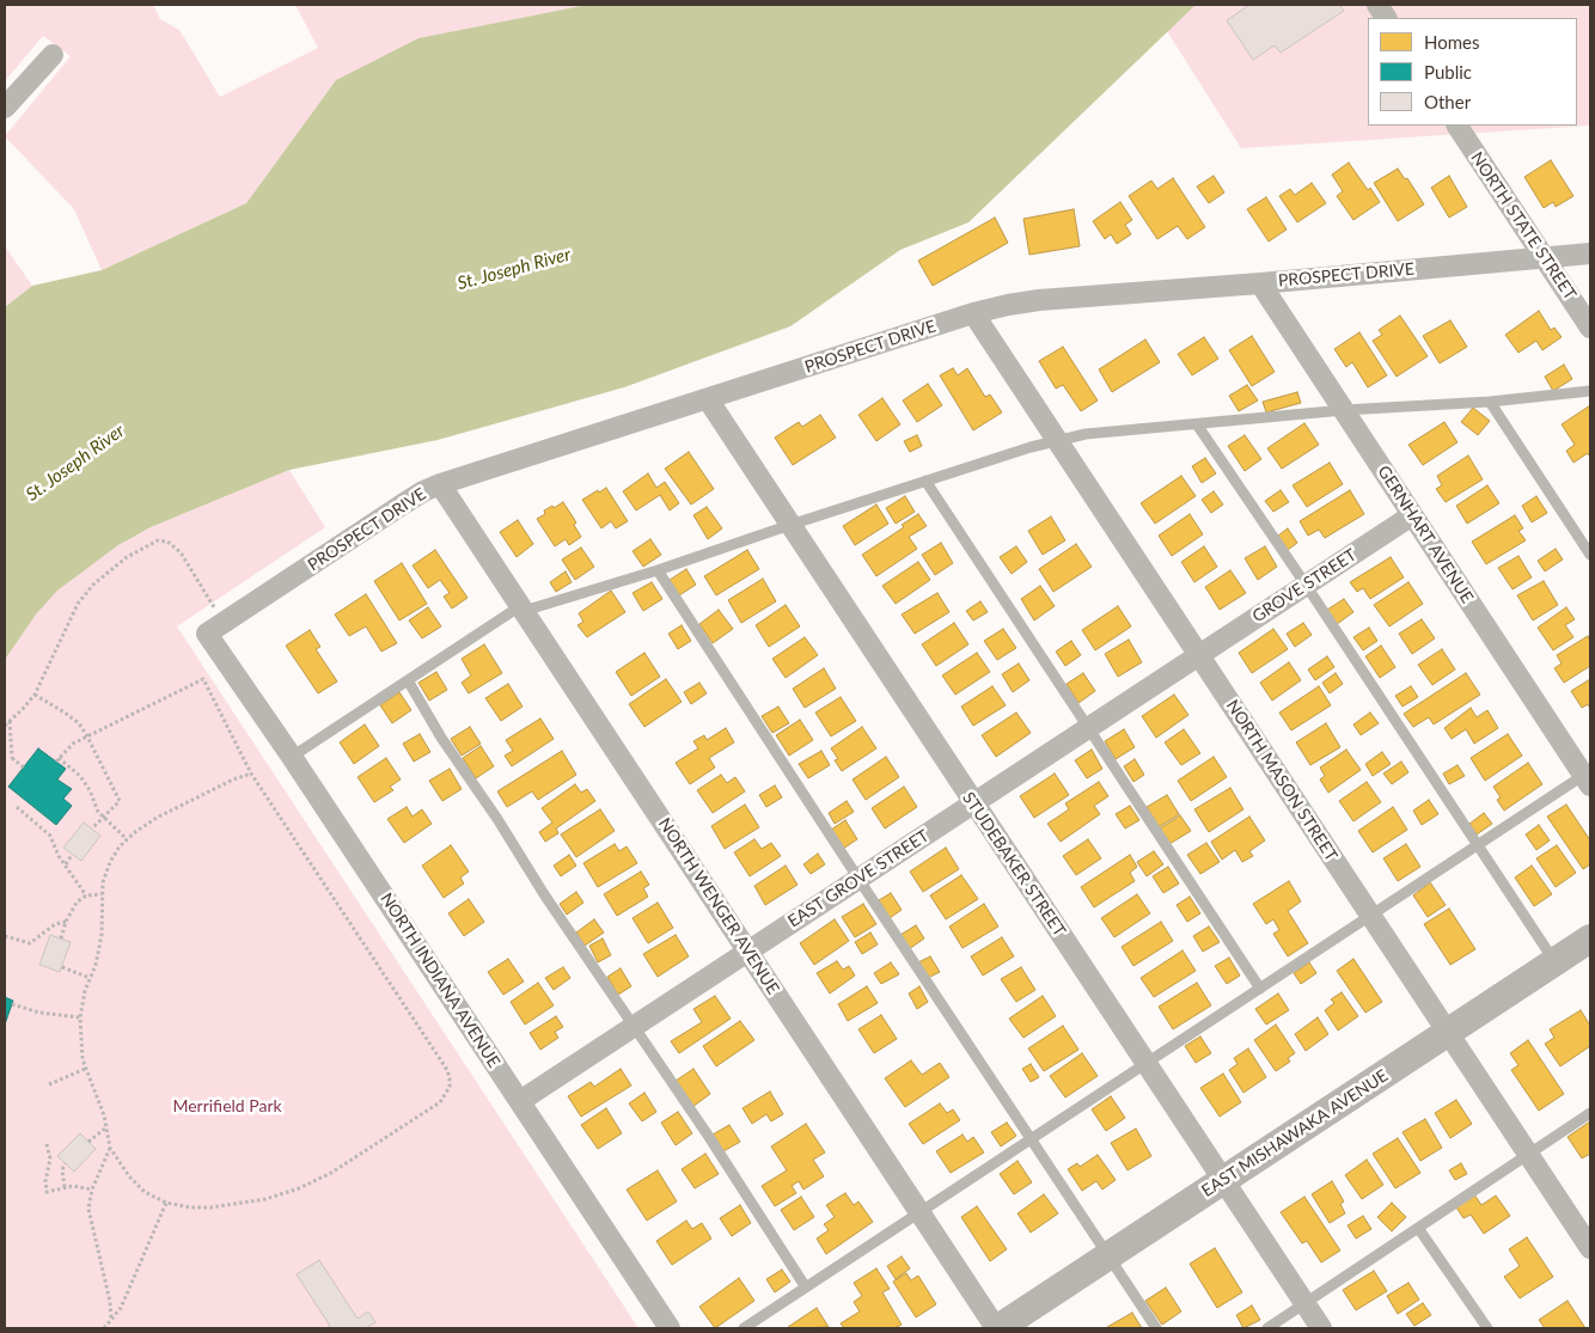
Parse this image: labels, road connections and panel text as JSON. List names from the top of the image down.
{
  "streets": {
    "street": [
      "NORTH STATE STREET",
      "PROSPECT DRIVE",
      "GERNHART AVENUE",
      "GROVE STREET",
      "NORTH MASON STREET",
      "STUDEBAKER STREET",
      "EAST GROVE STREET",
      "NORTH WENGER AVENUE",
      "NORTH INDIANA AVENUE",
      "EAST MISHAWAKA AVENUE"
    ]
  },
  "crossings": [
    ["NORTH STATE STREET", "PROSPECT DRIVE"],
    ["PROSPECT DRIVE", "GERNHART AVENUE"],
    ["PROSPECT DRIVE", "NORTH MASON STREET"],
    ["PROSPECT DRIVE", "STUDEBAKER STREET"],
    ["PROSPECT DRIVE", "NORTH WENGER AVENUE"],
    ["PROSPECT DRIVE", "NORTH INDIANA AVENUE"],
    ["GERNHART AVENUE", "GROVE STREET"],
    ["GROVE STREET", "NORTH MASON STREET"],
    ["GROVE STREET", "EAST GROVE STREET"],
    ["NORTH MASON STREET", "EAST GROVE STREET"],
    ["NORTH MASON STREET", "EAST MISHAWAKA AVENUE"],
    ["STUDEBAKER STREET", "EAST GROVE STREET"],
    ["STUDEBAKER STREET", "EAST MISHAWAKA AVENUE"],
    ["EAST GROVE STREET", "NORTH WENGER AVENUE"],
    ["EAST GROVE STREET", "NORTH INDIANA AVENUE"],
    ["NORTH WENGER AVENUE", "EAST MISHAWAKA AVENUE"]
  ],
  "water": ["St. Joseph River"],
  "parks": ["Merrifield Park"],
  "legend": ["Homes", "Public", "Other"]
}
